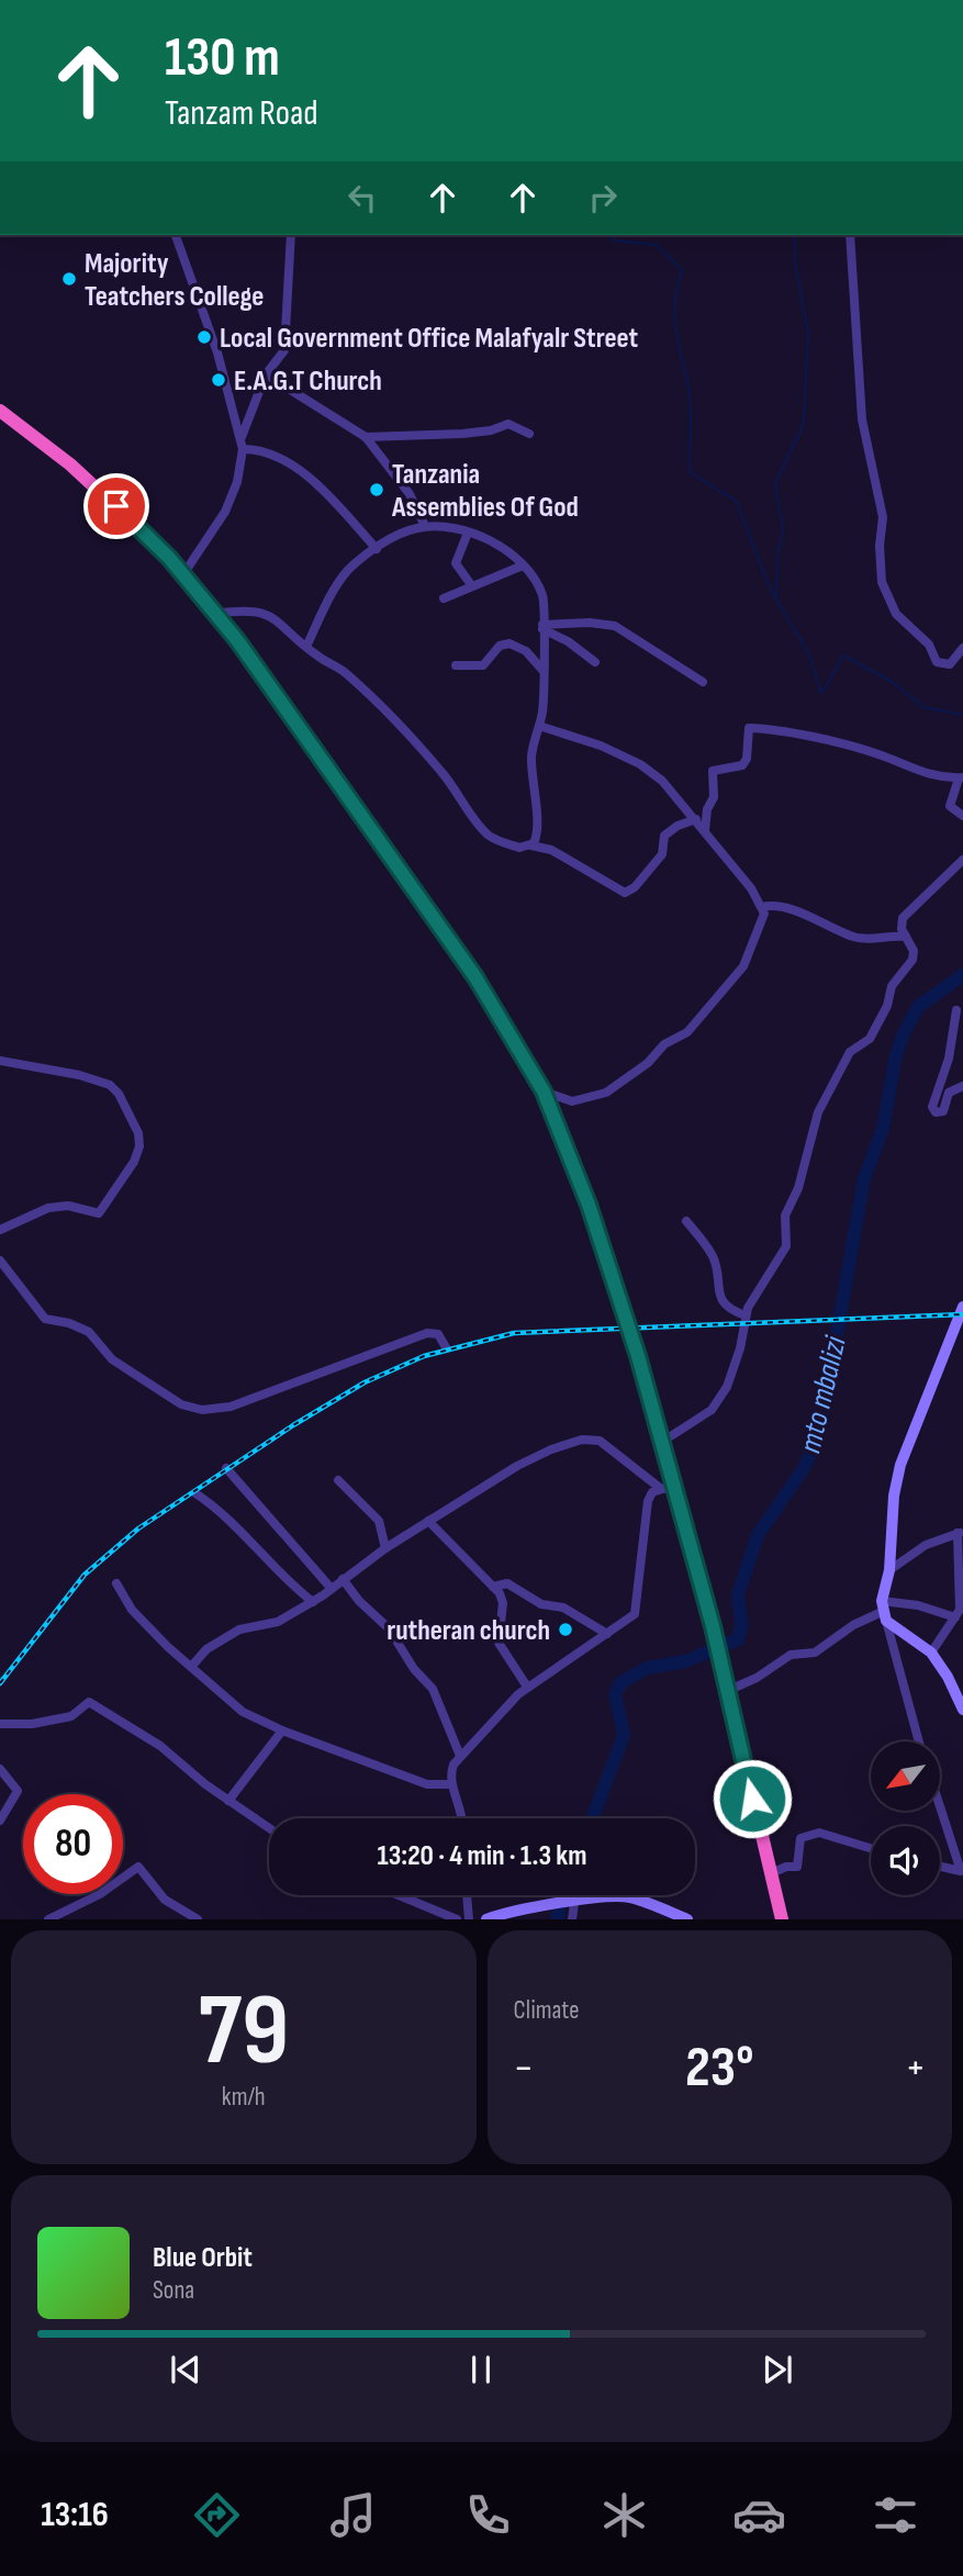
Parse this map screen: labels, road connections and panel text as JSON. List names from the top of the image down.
{
  "water": ["mto mbalizi"],
  "places": [
    "Majority Teatchers College",
    "Local Government Office Malafyalr Street",
    "E.A.G.T Church",
    "Tanzania Assemblies Of God",
    "rutheran church"
  ],
  "north": "bottom left",
  "page": {
    "turn": ["130 m", "Tanzam Road"],
    "limit": "80",
    "trip": "13:20 · 4 min · 1.3 km",
    "tile": [
      ["79", "km/h"],
      "Climate"
    ],
    "heat": ["−", "23°", "+"],
    "song": ["Blue Orbit", "Sona"],
    "tabs": "13:16"
  }
}
